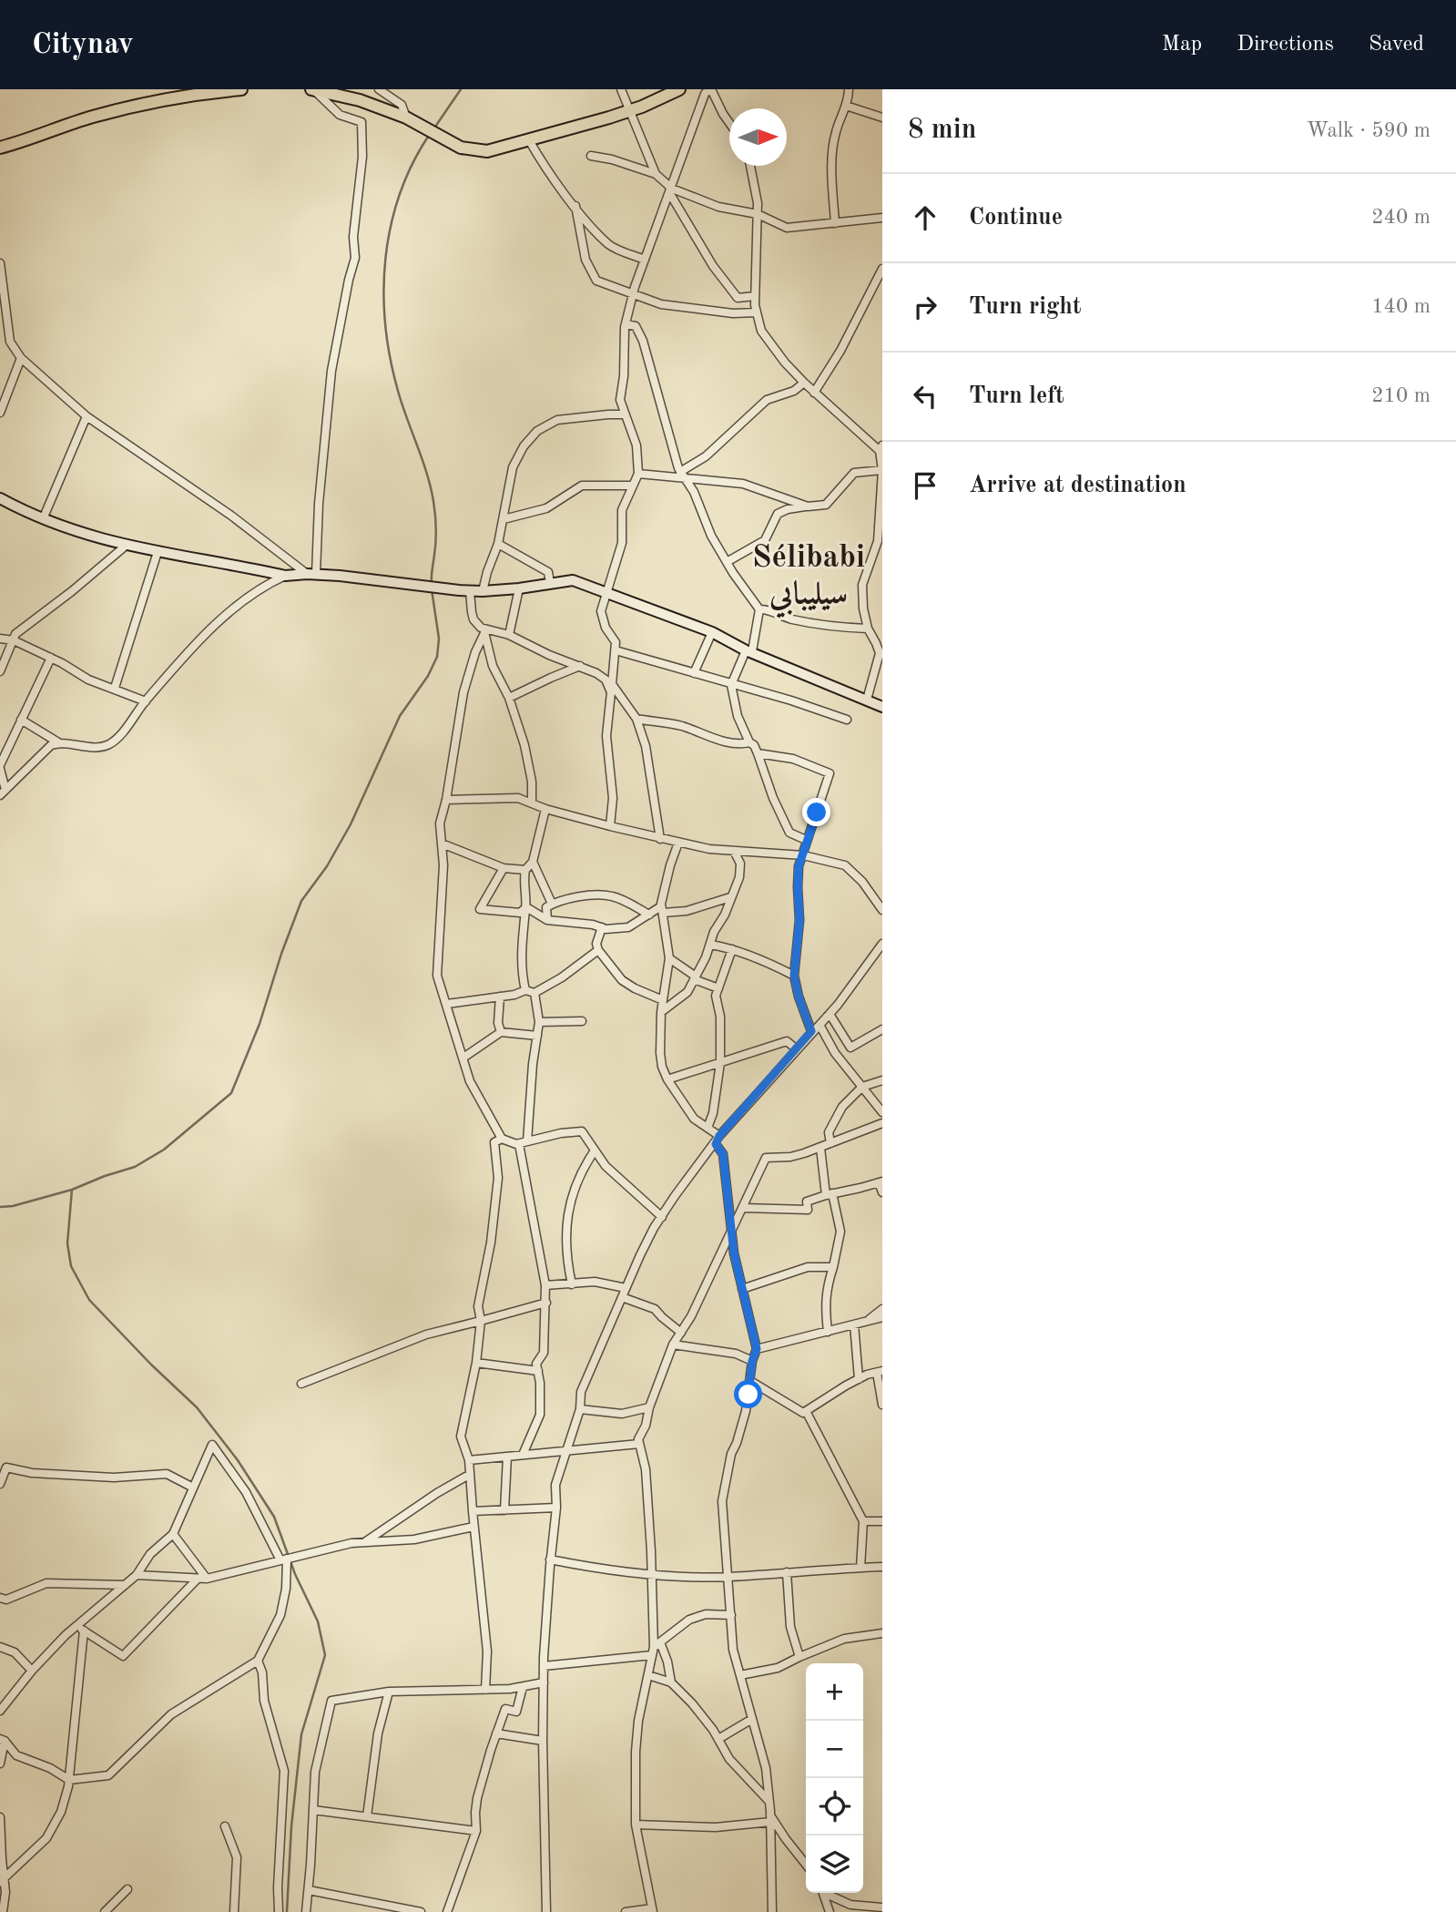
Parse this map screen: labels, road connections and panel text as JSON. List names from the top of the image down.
{
  "districts": ["Sélibabi سيليبابي"],
  "north": "right",
  "page": {
    "header": "Citynav",
    "nav": ["Map", "Directions", "Saved"],
    "heading": ["8 min", "Walk · 590 m"],
    "list": [
      ["Continue", "240 m"],
      ["Turn right", "140 m"],
      ["Turn left", "210 m"],
      "Arrive at destination"
    ],
    "map_buttons": ["+", "−"]
  }
}
